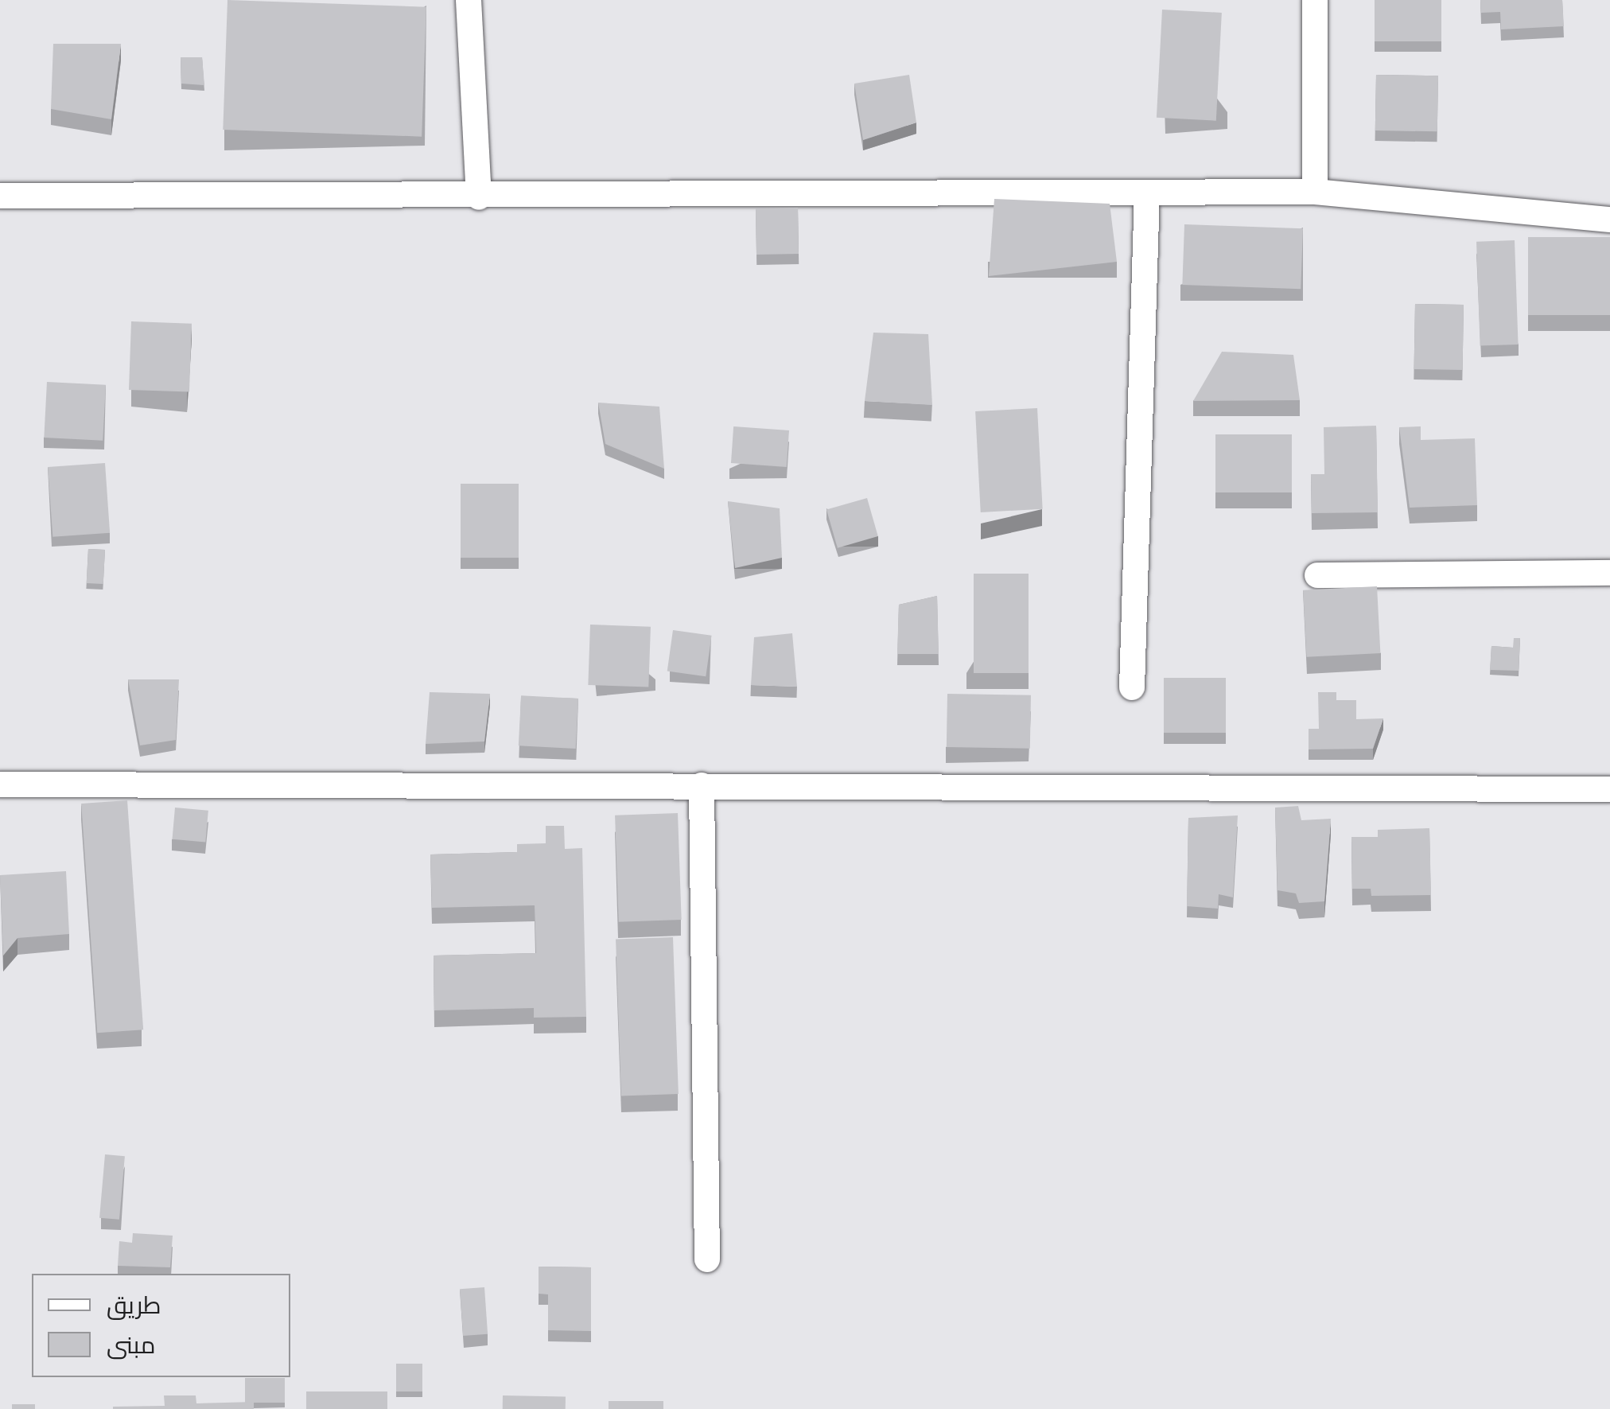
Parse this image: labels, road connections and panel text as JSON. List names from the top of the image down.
{
  "legend": ["طريق", "مبنى"]
}
